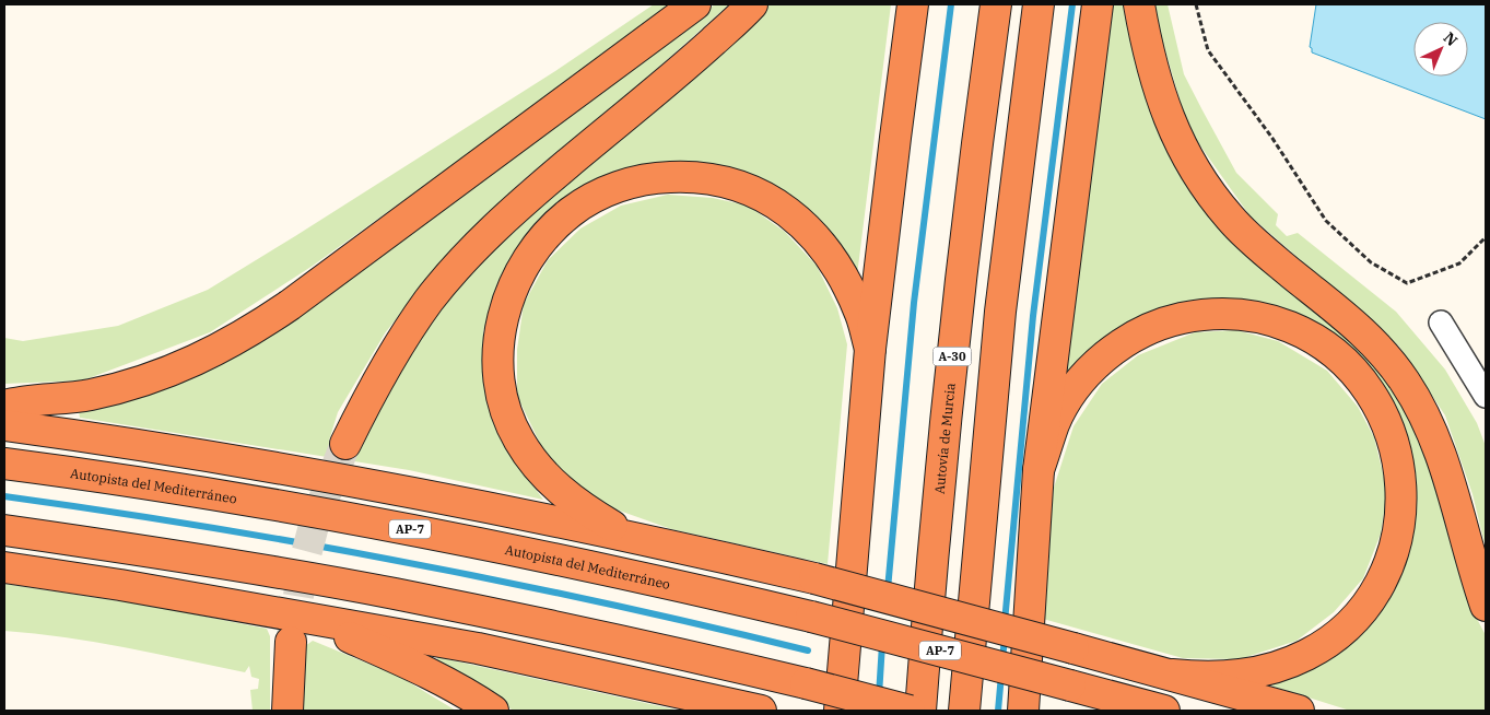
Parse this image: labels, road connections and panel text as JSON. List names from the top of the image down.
{
  "streets": {
    "highway": [
      "A-30",
      "Autovía de Murcia",
      "Autopista del Mediterráneo",
      "AP-7"
    ]
  },
  "north": "top right"
}
